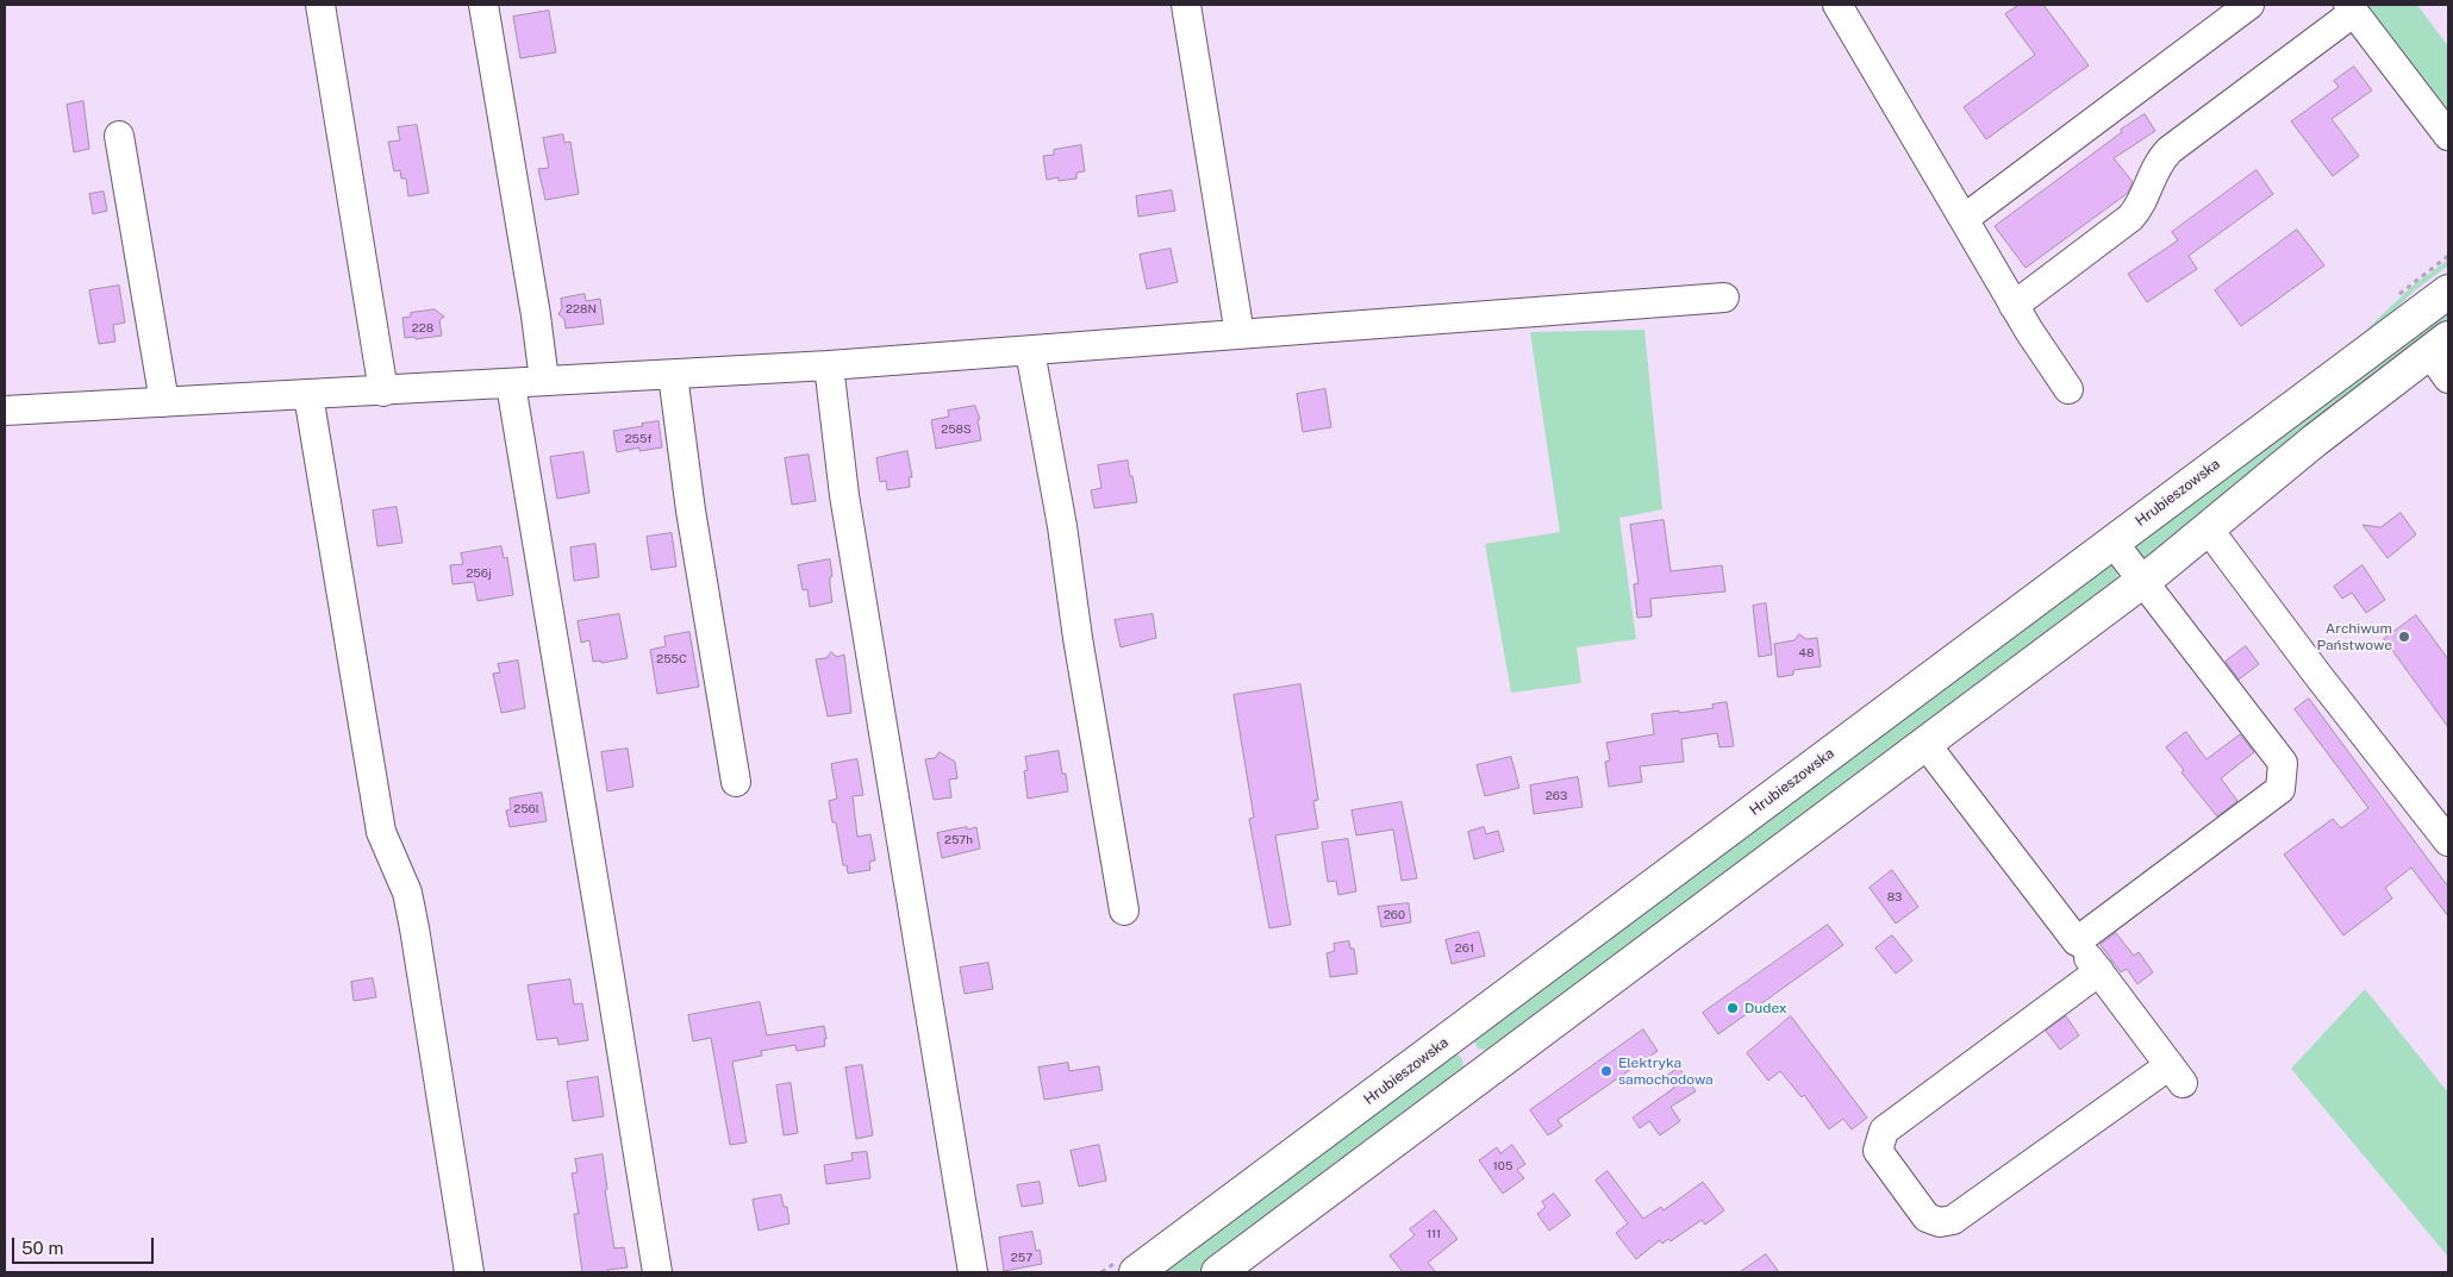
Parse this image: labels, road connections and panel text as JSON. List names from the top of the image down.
{
  "streets": {
    "main road": ["Hrubieszowska"]
  },
  "places": ["Archiwum Państwowe", "Dudex", "Elektryka samochodowa"],
  "house_numbers": [
    "228N",
    "228",
    "258S",
    "255f",
    "256j",
    "48",
    "255C",
    "263",
    "256l",
    "257h",
    "83",
    "260",
    "261",
    "105",
    "111",
    "257"
  ],
  "scale_bar": "50 m"
}
